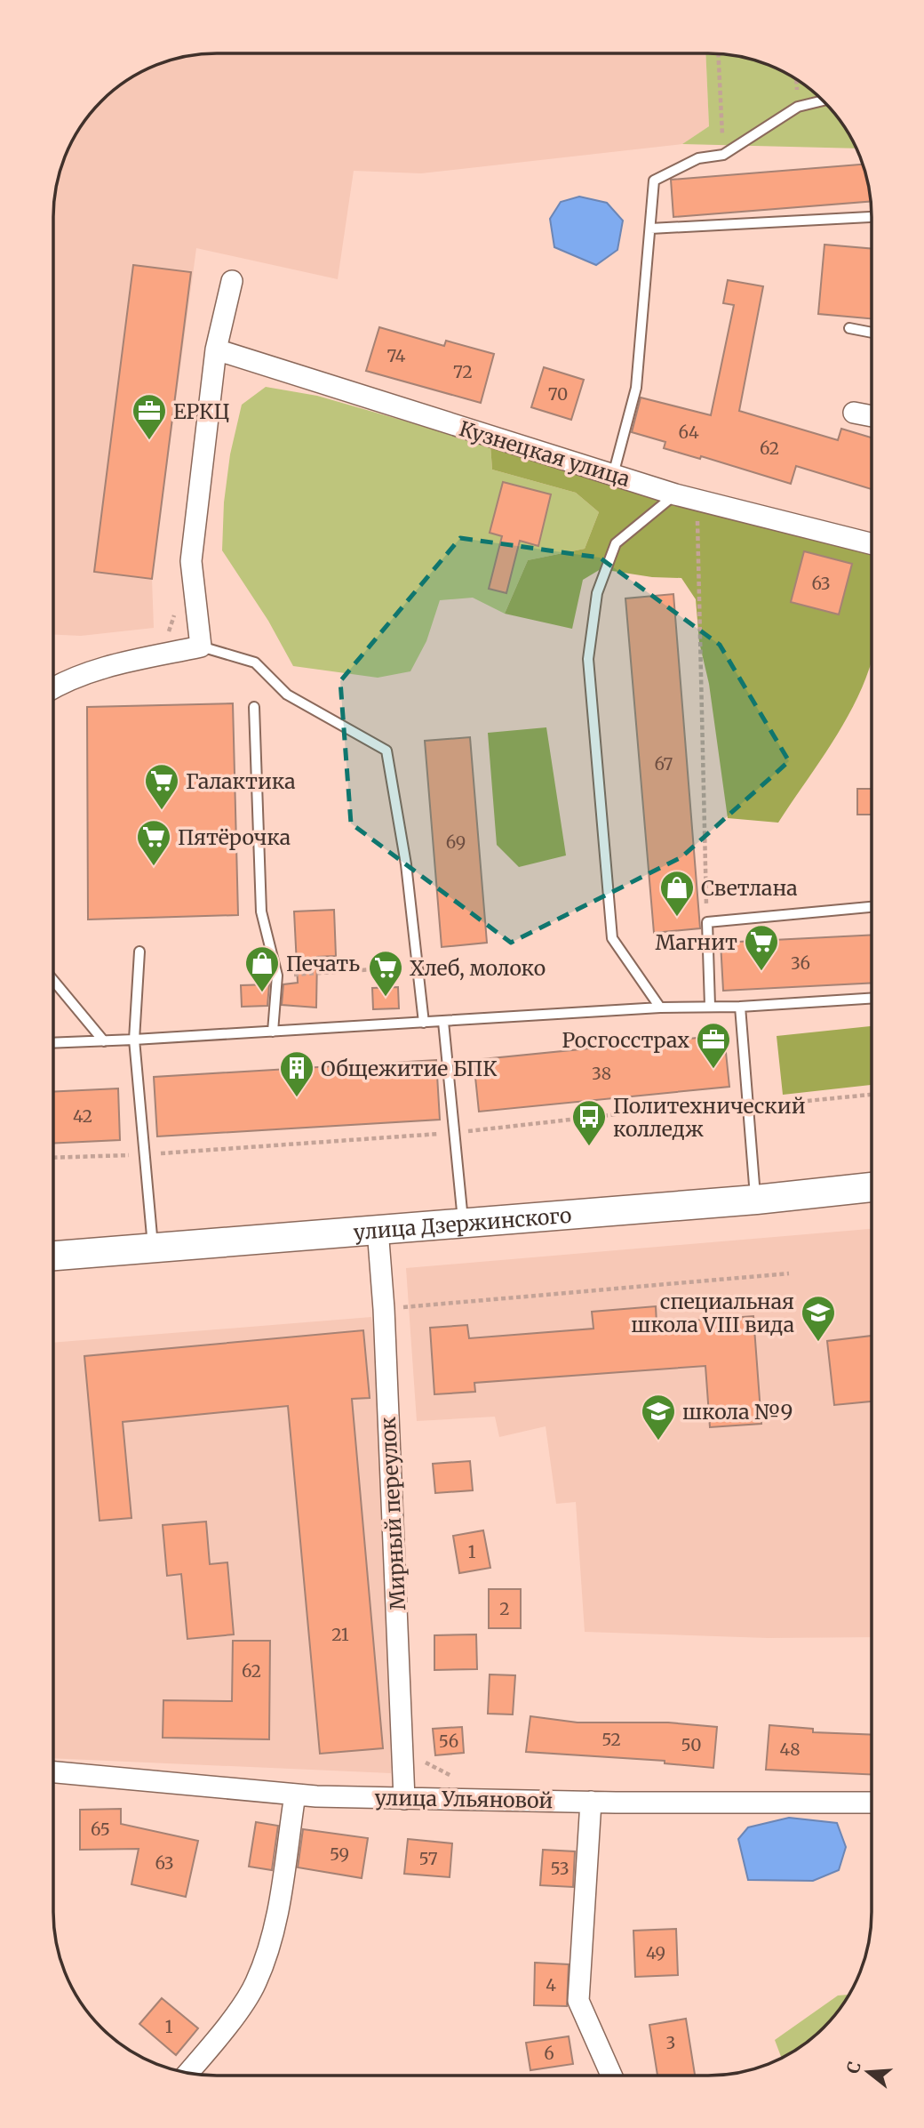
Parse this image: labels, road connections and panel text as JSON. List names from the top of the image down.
{
  "streets": {
    "main road": ["улица Дзержинского"],
    "street": ["Кузнецкая улица", "Мирный переулок", "улица Ульяновой"]
  },
  "crossings": [
    ["улица Дзержинского", "Мирный переулок"],
    ["Мирный переулок", "улица Ульяновой"]
  ],
  "places": {
    "office": ["ЕРКЦ", "Росгосстрах"],
    "supermarket": [
      "Галактика",
      "Пятёрочка",
      "Магнит",
      "Хлеб, молоко"
    ],
    "shop": ["Светлана", "Печать"],
    "building": ["Общежитие БПК"],
    "bus stop": ["Политехнический колледж"],
    "school or university": ["специальная школа VIII вида", "школа №9"]
  },
  "house_numbers": [
    "74",
    "72",
    "70",
    "64",
    "62",
    "63",
    "67",
    "69",
    "36",
    "38",
    "42",
    "1",
    "2",
    "21",
    "62",
    "52",
    "56",
    "50",
    "48",
    "65",
    "59",
    "57",
    "63",
    "53",
    "49",
    "4",
    "1",
    "3",
    "6"
  ],
  "north": "left"
}
